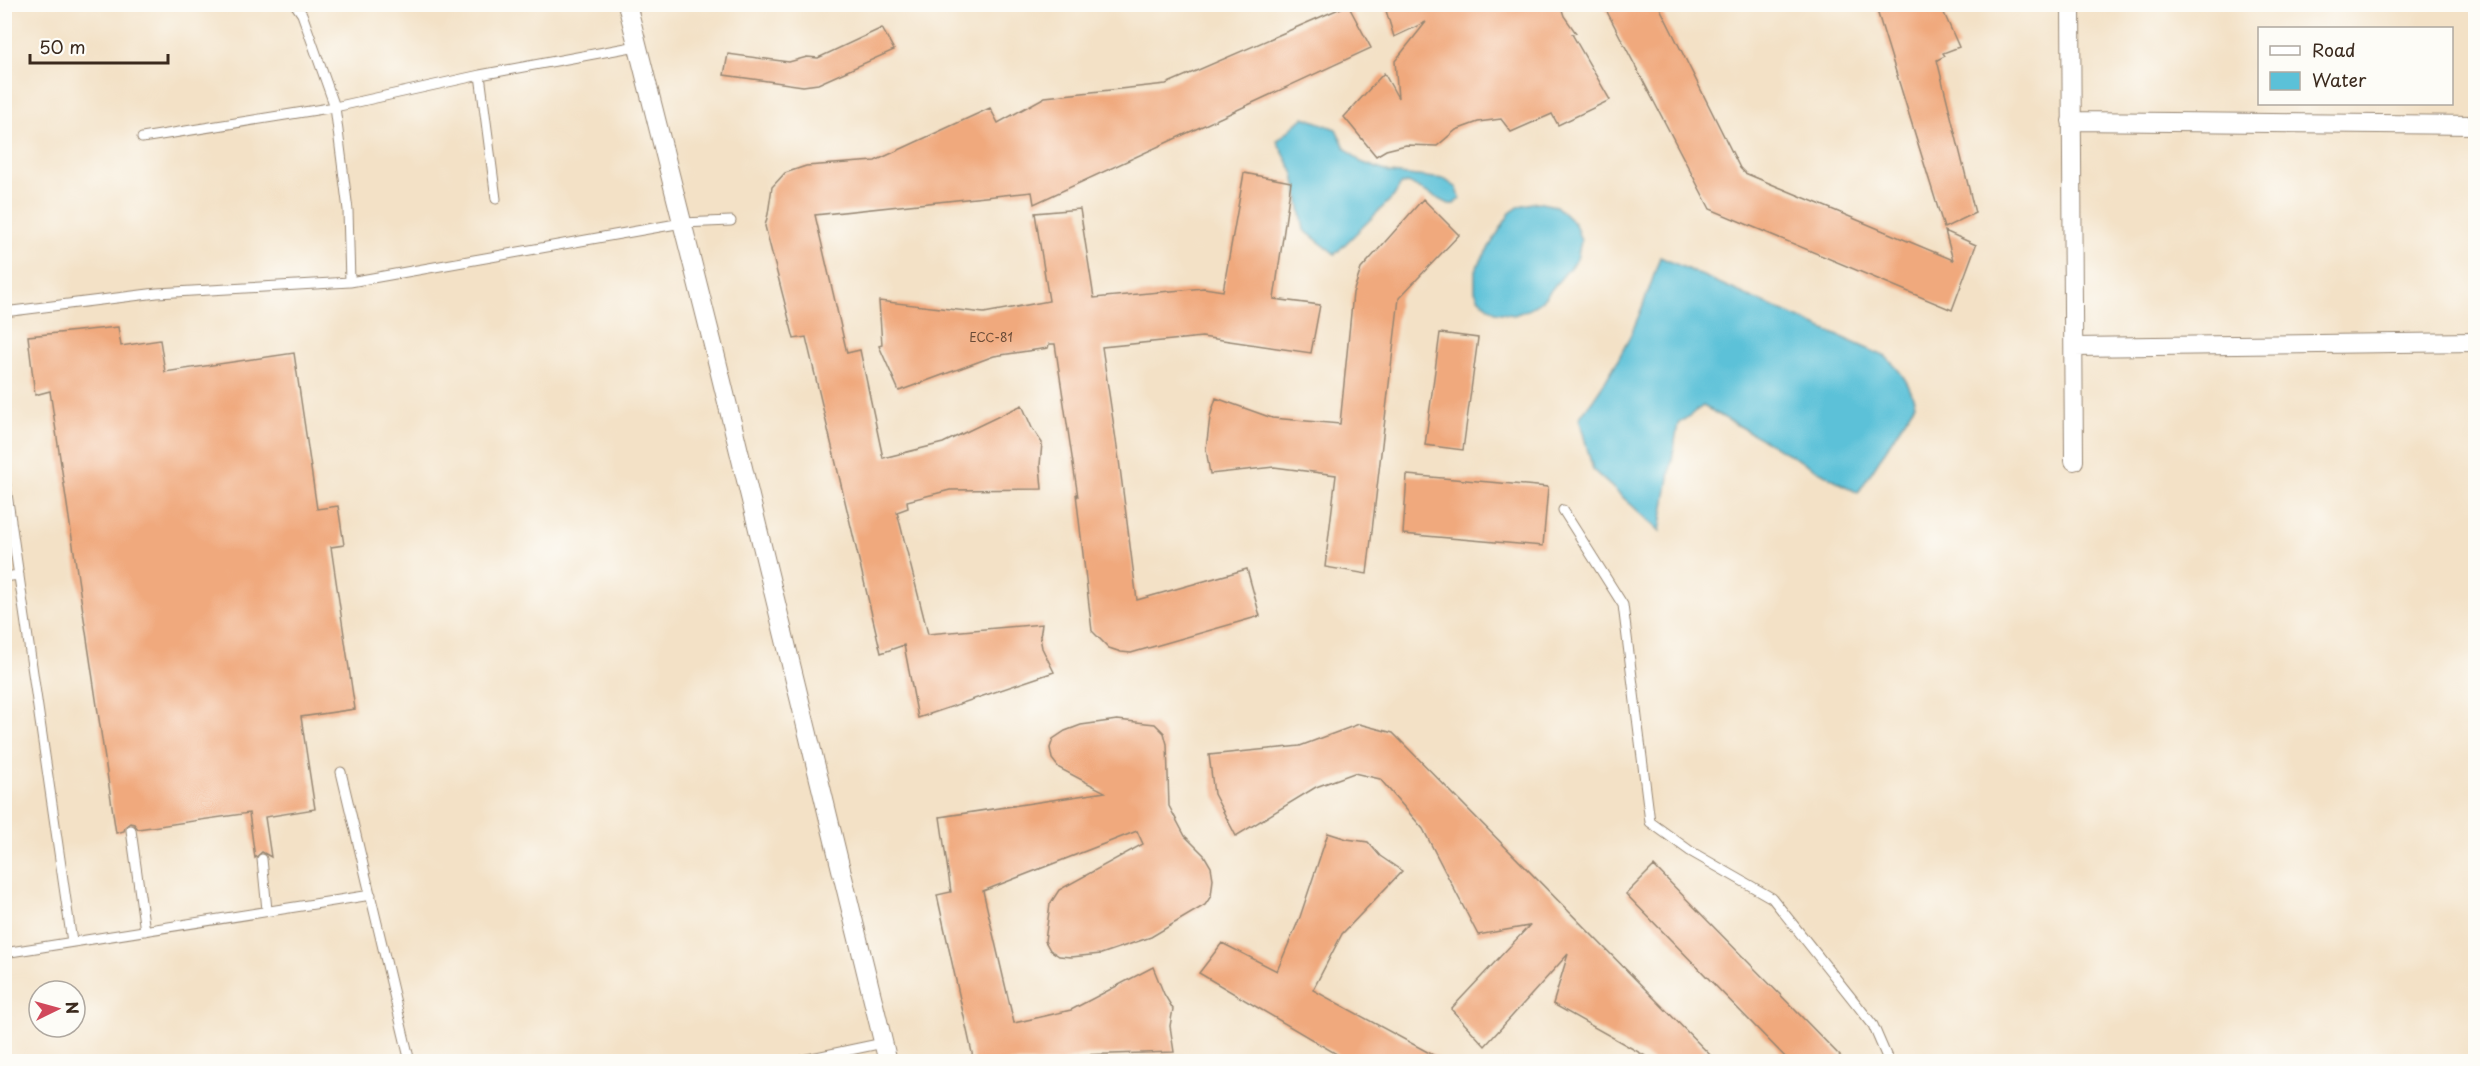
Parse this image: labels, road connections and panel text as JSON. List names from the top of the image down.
{
  "house_numbers": ["ECC-81"],
  "legend": ["Road", "Water"],
  "scale_bar": "50 m",
  "north": "right"
}
